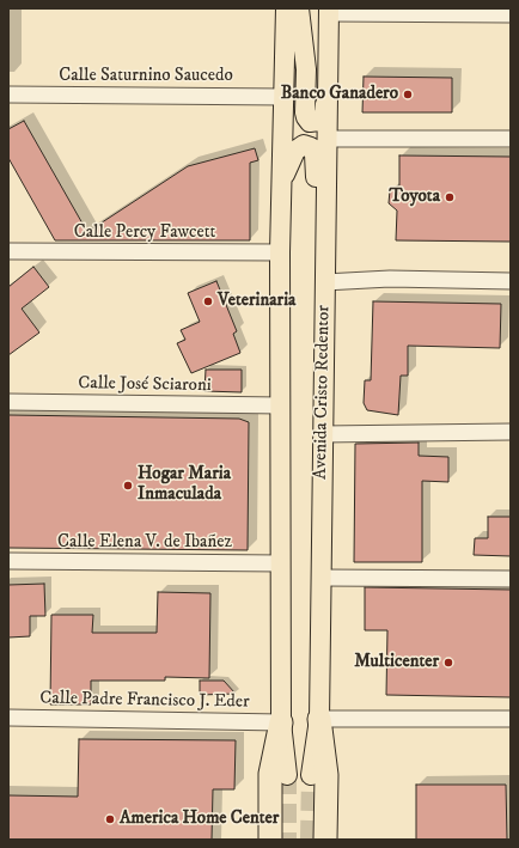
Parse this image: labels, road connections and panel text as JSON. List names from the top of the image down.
{
  "streets": {
    "main road": ["Avenida Cristo Redentor"],
    "street": [
      "Calle Saturnino Saucedo",
      "Calle Percy Fawcett",
      "Calle José Sciaroni",
      "Calle Elena V. de Ibañez",
      "Calle Padre Francisco J. Eder"
    ]
  },
  "places": [
    "Banco Ganadero",
    "Toyota",
    "Veterinaria",
    "Hogar Maria Inmaculada",
    "Multicenter",
    "America Home Center"
  ]
}
